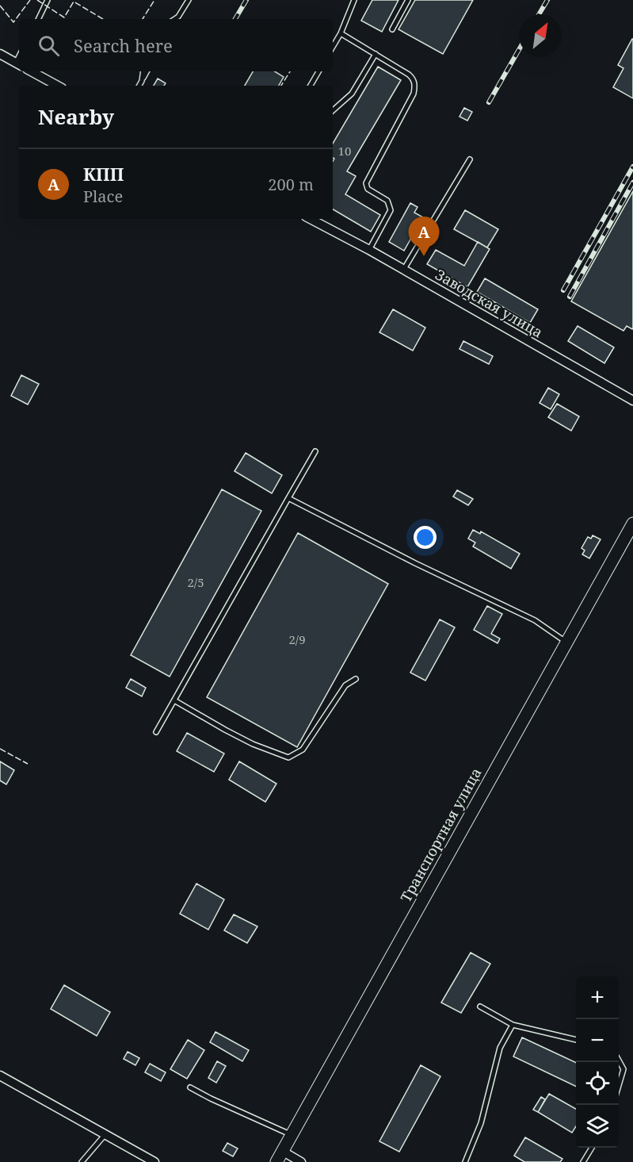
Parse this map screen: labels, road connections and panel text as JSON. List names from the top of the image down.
{
  "streets": {
    "street": ["Заводская улица", "Транспортная улица"]
  },
  "house_numbers": ["10", "2/5", "2/9"],
  "north": "top right",
  "page": {
    "search": "Search here",
    "heading": "Nearby",
    "list": [
      {
        "mark": "A",
        "name": "КПП",
        "note": "Place",
        "value": "200 m"
      }
    ],
    "pins": "A",
    "map_buttons": ["+", "−"]
  }
}
